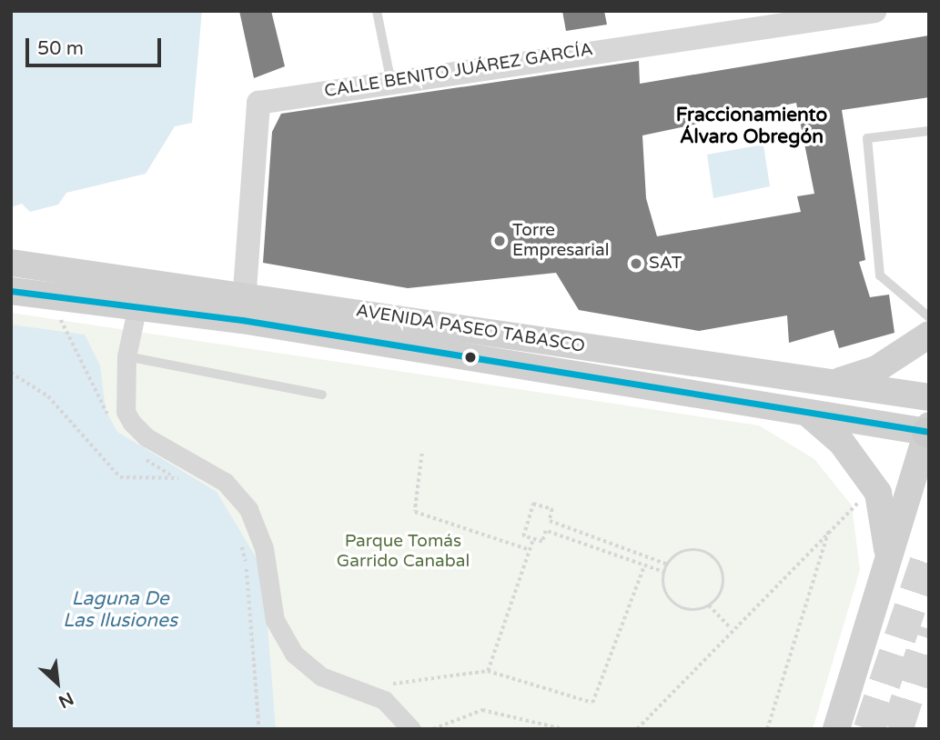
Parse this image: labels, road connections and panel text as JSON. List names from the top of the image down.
{
  "streets": {
    "main road": ["AVENIDA PASEO TABASCO"],
    "street": ["CALLE BENITO JUÁREZ GARCÍA"]
  },
  "crossings": [
    ["CALLE BENITO JUÁREZ GARCÍA", "AVENIDA PASEO TABASCO"]
  ],
  "districts": ["Fraccionamiento Álvaro Obregón"],
  "water": ["Laguna De Las Ilusiones"],
  "parks": ["Parque Tomás Garrido Canabal"],
  "places": ["Torre Empresarial", "SAT"],
  "scale_bar": "50 m",
  "north": "bottom right"
}
